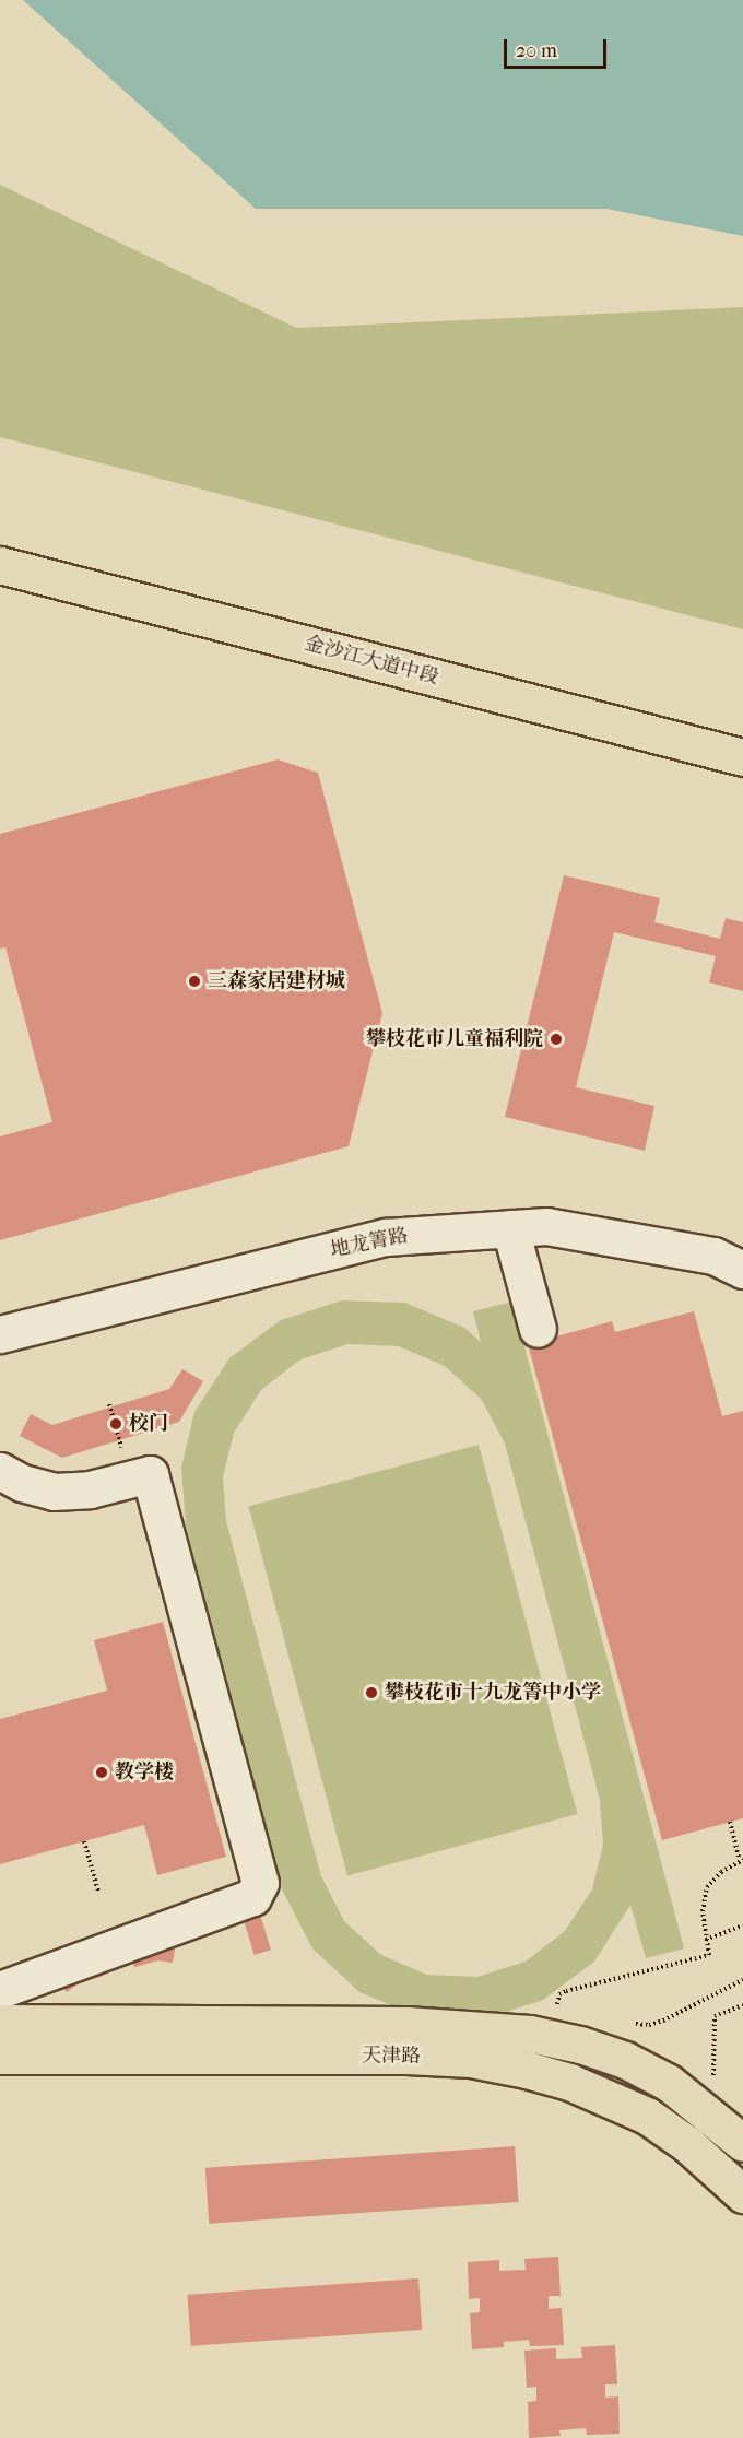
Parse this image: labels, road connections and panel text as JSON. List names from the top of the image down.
{
  "streets": {
    "main road": ["金沙江大道中段", "天津路"],
    "street": ["地龙箐路"]
  },
  "places": [
    "三森家居建材城",
    "攀枝花市儿童福利院",
    "校门",
    "攀枝花市十九龙箐中小学",
    "教学楼"
  ],
  "scale_bar": "20 m"
}
